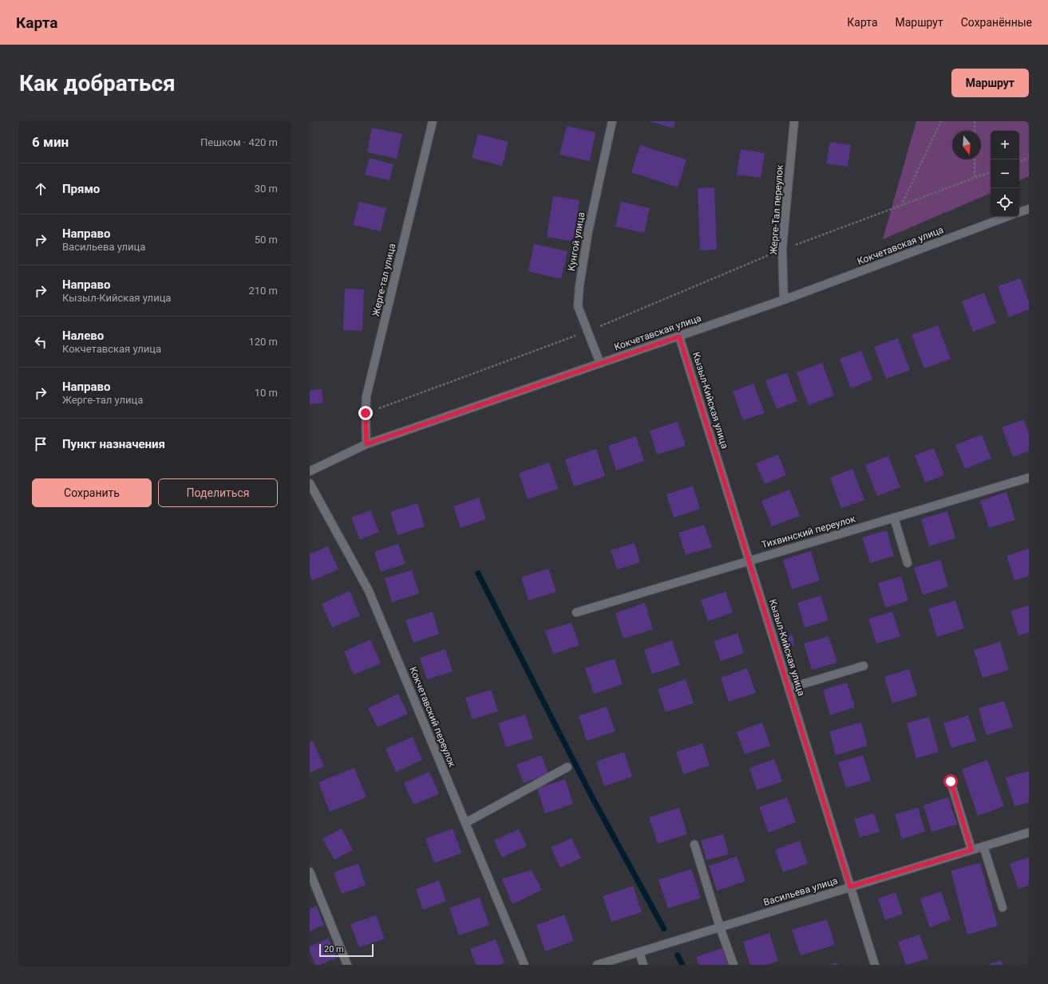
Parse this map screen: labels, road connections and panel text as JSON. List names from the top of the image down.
{
  "streets": {
    "street": [
      "Жерге-Тал переулок",
      "Кунгой улица",
      "Кокчетавская улица",
      "Жерге-тал улица",
      "Кызыл-Кийская улица",
      "Тихвинский переулок",
      "Кокчетавский переулок",
      "Васильева улица"
    ]
  },
  "crossings": [
    ["Жерге-Тал переулок", "Кокчетавская улица"],
    ["Кунгой улица", "Кокчетавская улица"],
    ["Кокчетавская улица", "Жерге-тал улица"],
    ["Кокчетавская улица", "Кызыл-Кийская улица"],
    ["Кызыл-Кийская улица", "Тихвинский переулок"],
    ["Кызыл-Кийская улица", "Васильева улица"]
  ],
  "scale_bar": "20 m",
  "north": "bottom",
  "page": {
    "header": "Карта",
    "nav": ["Карта", "Маршрут", "Сохранённые"],
    "buttons": [
      "Маршрут",
      ["Сохранить", "Поделиться"]
    ],
    "title": "Как добраться",
    "heading": ["6 мин", "Пешком · 420 m"],
    "map_buttons": ["+", "−"],
    "list": [
      ["Прямо", "30 m"],
      ["Направо", "Васильева улица", "50 m"],
      ["Направо", "Кызыл-Кийская улица", "210 m"],
      ["Налево", "Кокчетавская улица", "120 m"],
      ["Направо", "Жерге-тал улица", "10 m"],
      "Пункт назначения"
    ],
    "scale": "20 m"
  }
}
